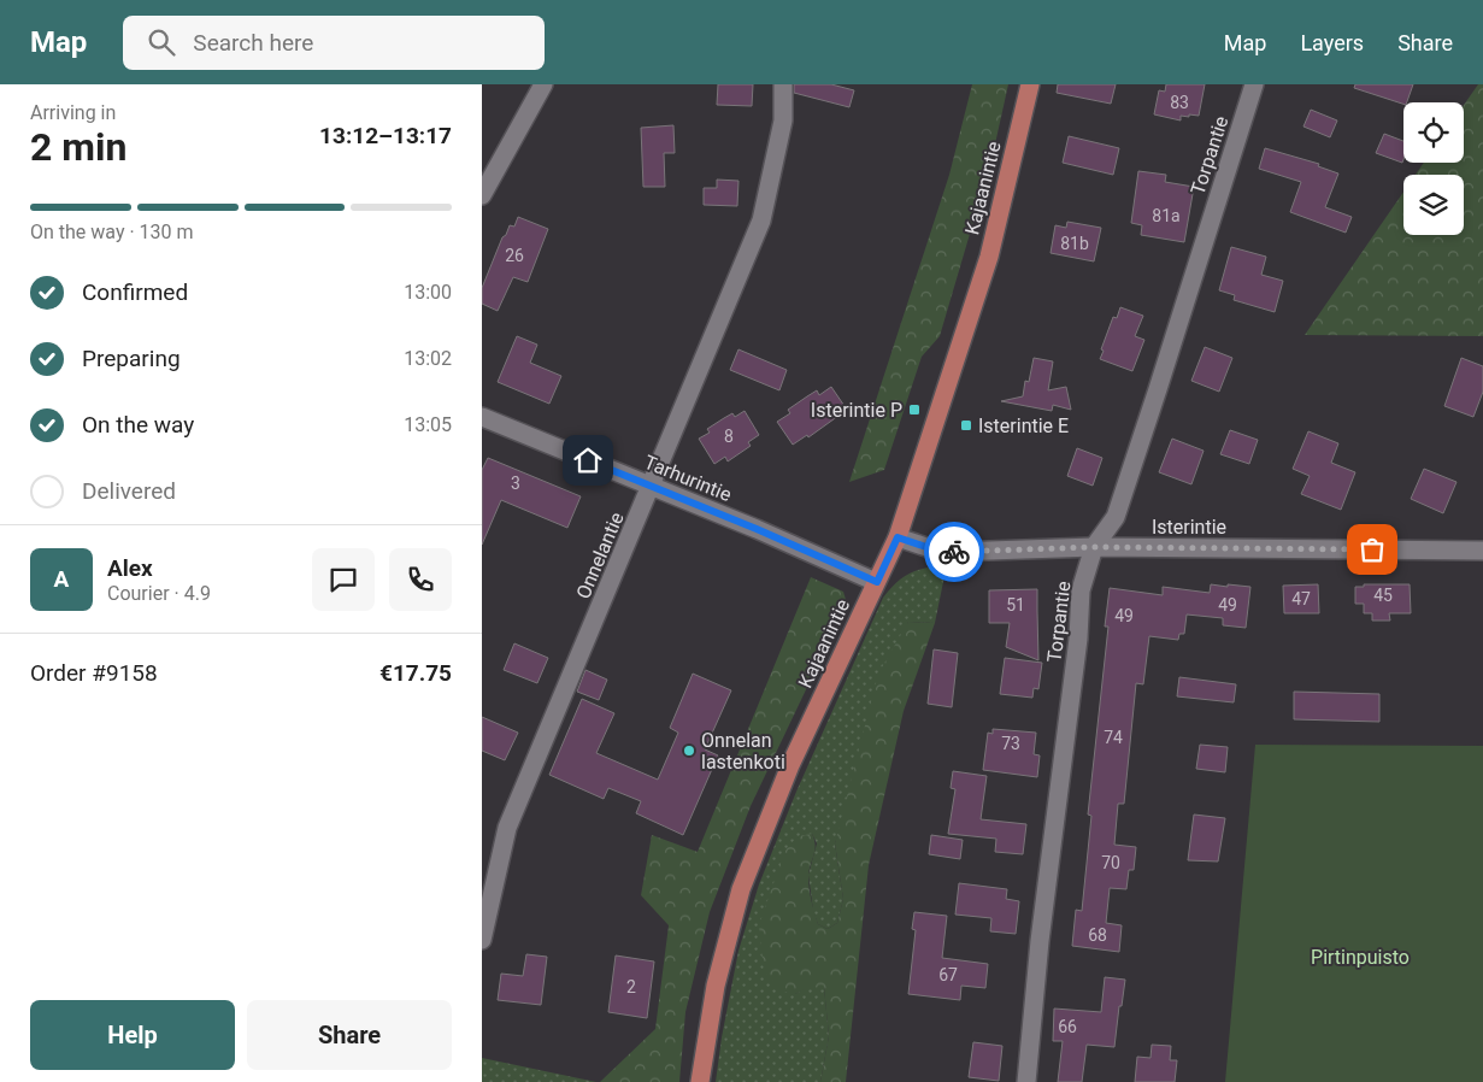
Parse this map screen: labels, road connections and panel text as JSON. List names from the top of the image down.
{
  "streets": {
    "main road": ["Kajaanintie"],
    "street": [
      "Torpantie",
      "Tarhurintie",
      "Isterintie",
      "Onnelantie"
    ]
  },
  "crossings": [
    ["Torpantie", "Isterintie"],
    ["Kajaanintie", "Tarhurintie"],
    ["Kajaanintie", "Isterintie"],
    ["Tarhurintie", "Onnelantie"]
  ],
  "parks": ["Pirtinpuisto"],
  "places": {
    "transit": ["Isterintie P", "Isterintie E"],
    "other": ["Onnelan lastenkoti"]
  },
  "house_numbers": [
    "83",
    "81a",
    "81b",
    "26",
    "8",
    "3",
    "45",
    "47",
    "51",
    "49",
    "49",
    "74",
    "73",
    "70",
    "68",
    "67",
    "2",
    "66"
  ],
  "page": {
    "header": "Map",
    "search": "Search here",
    "nav": ["Map", "Layers", "Share"],
    "heading": ["2 min", "Arriving in", "13:12–13:17"],
    "panel": [
      "Alex",
      "Courier · 4.9",
      "Order #9158",
      "€17.75"
    ],
    "bar": "On the way · 130 m",
    "list": [
      ["Confirmed", "13:00"],
      ["Preparing", "13:02"],
      ["On the way", "13:05"],
      "Delivered"
    ],
    "round": "A",
    "buttons": ["Help", "Share"]
  }
}
